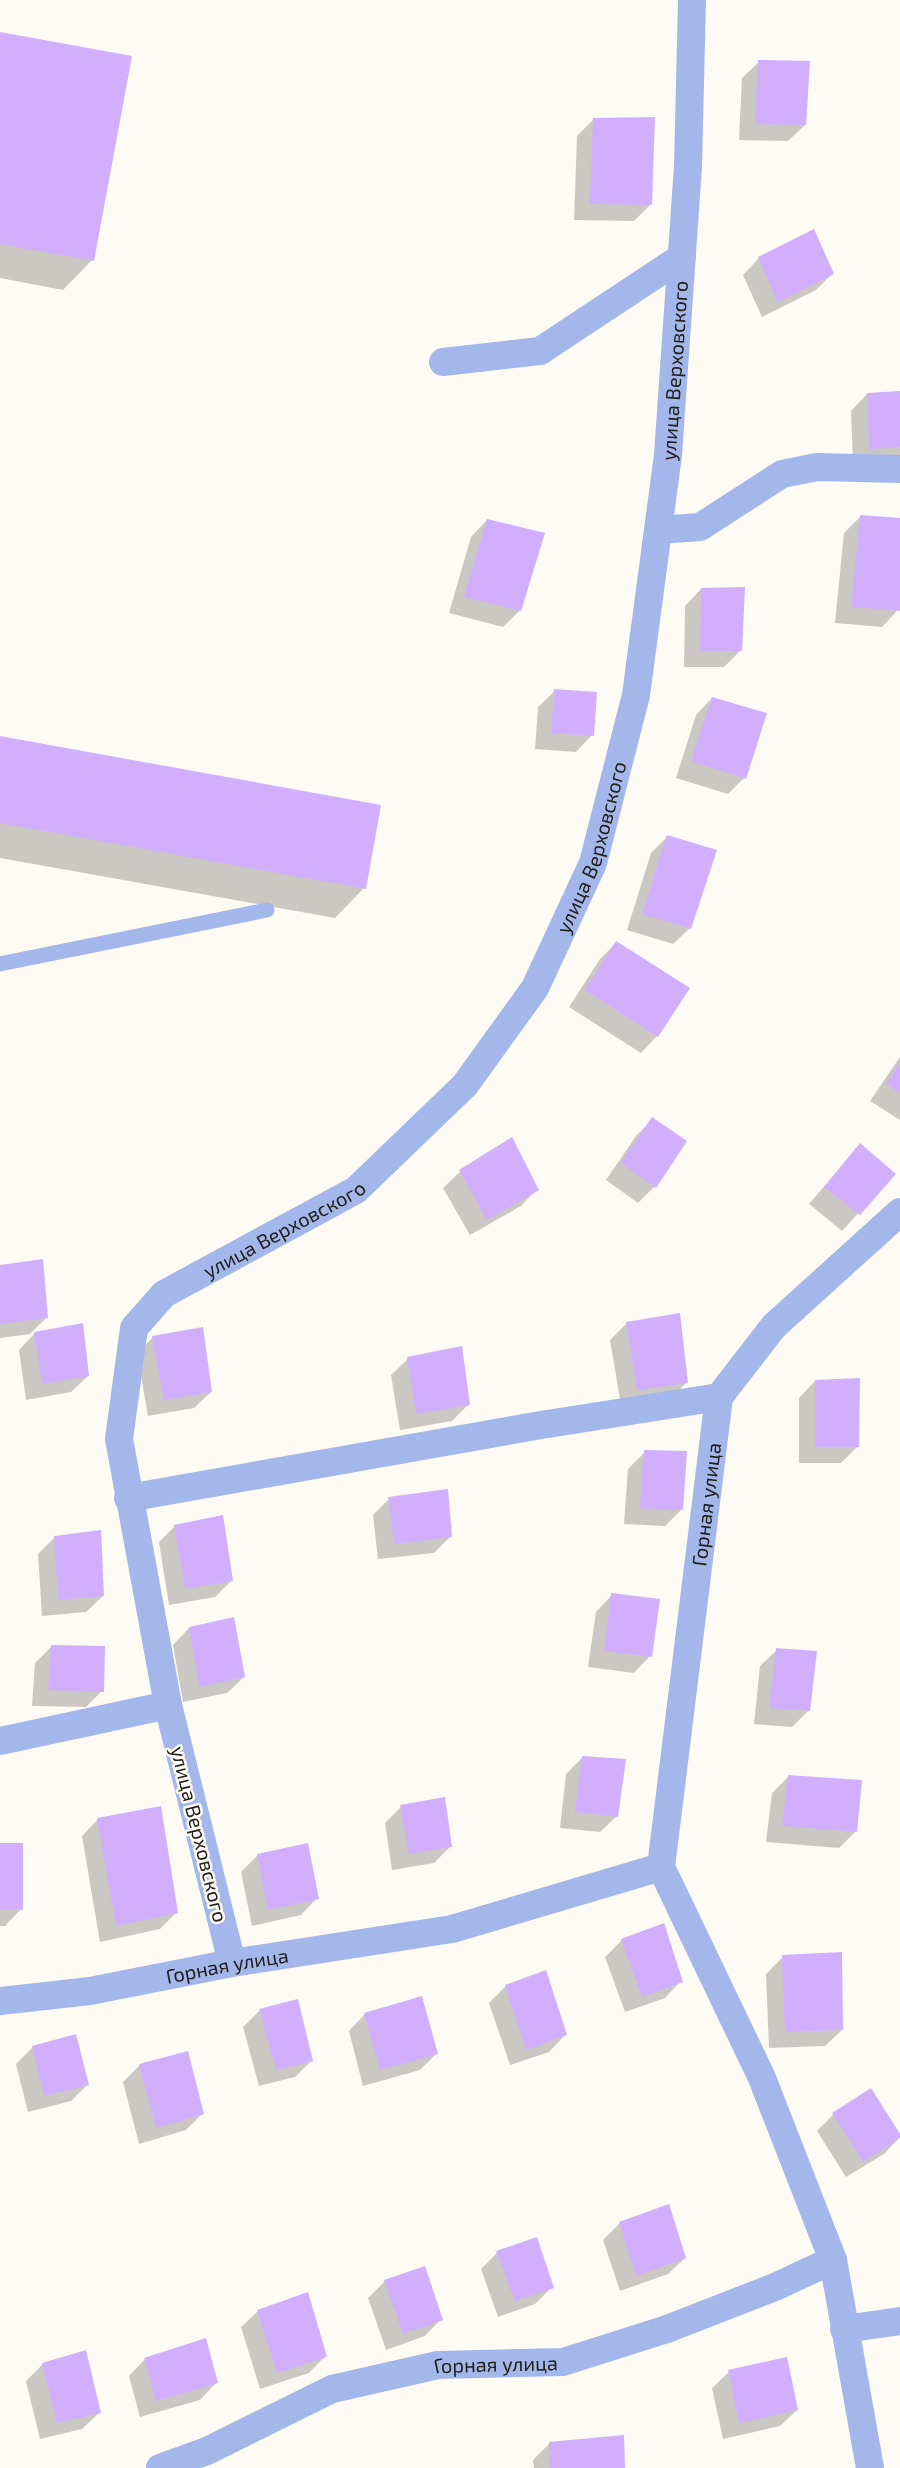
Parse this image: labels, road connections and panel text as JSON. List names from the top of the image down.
{
  "streets": {
    "street": ["улица Верховского", "Горная улица"]
  },
  "crossings": [
    ["улица Верховского", "Горная улица"]
  ]
}
